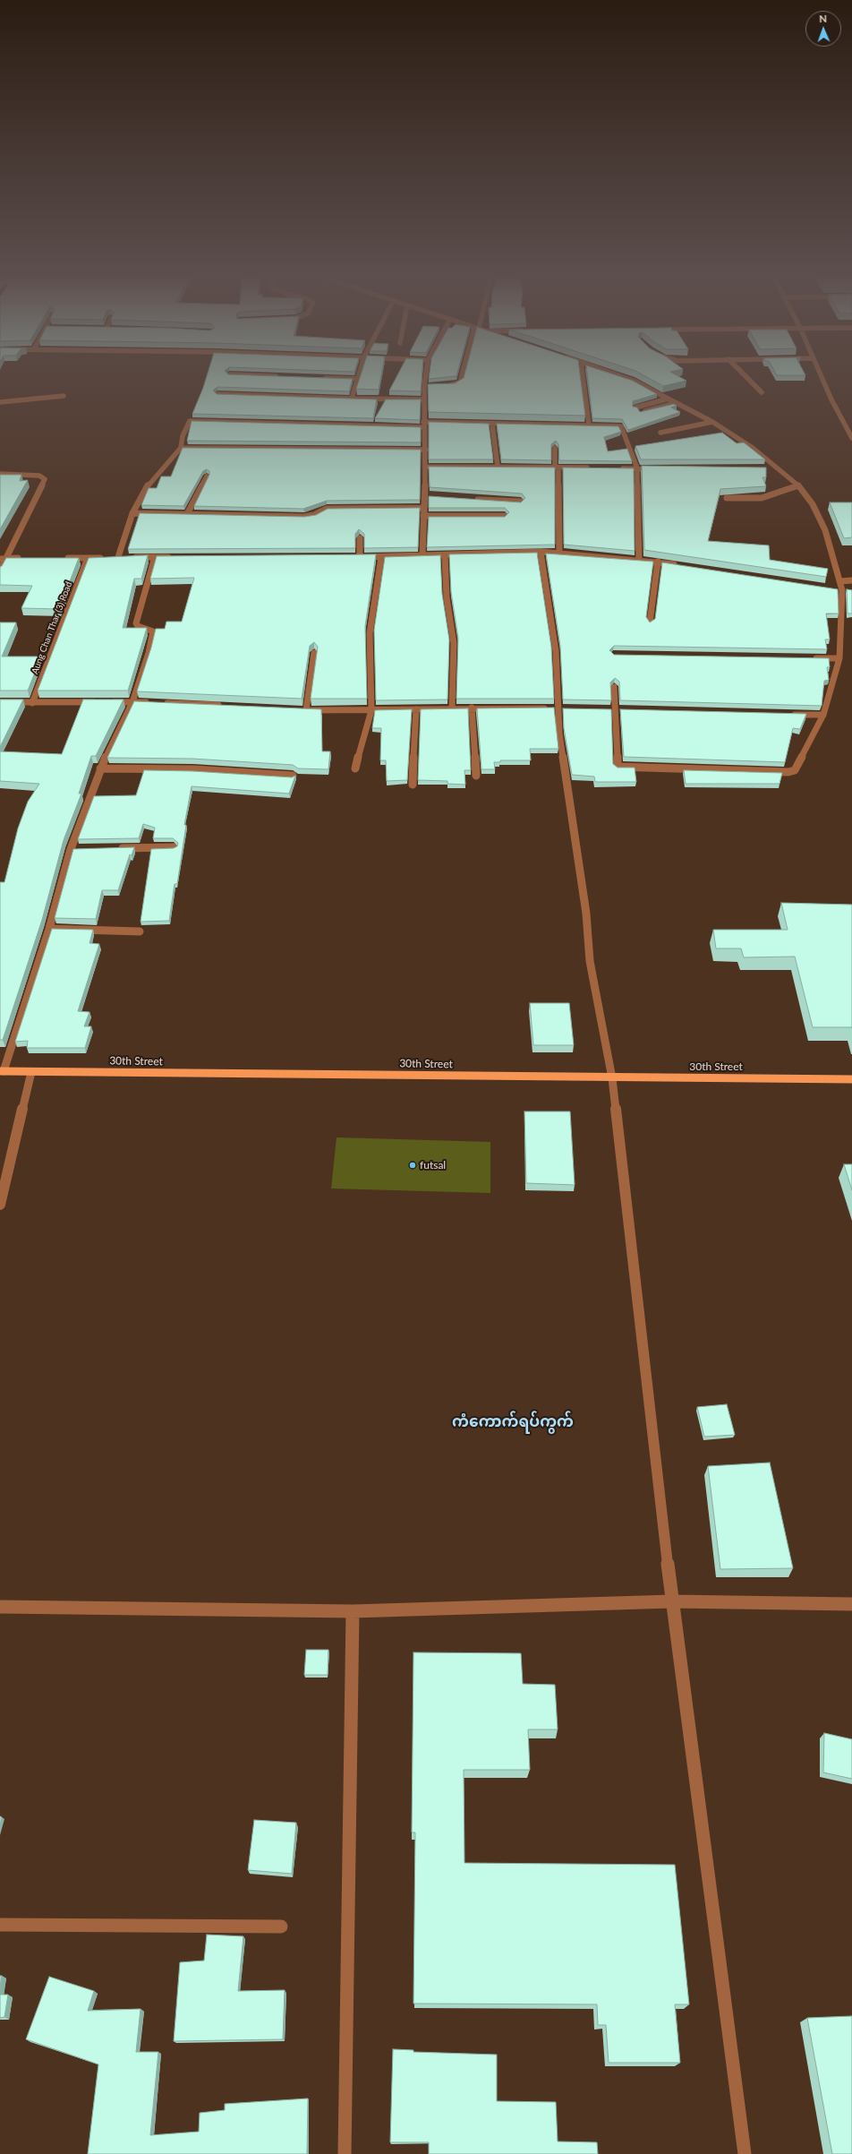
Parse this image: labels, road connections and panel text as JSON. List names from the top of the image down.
{
  "streets": {
    "main road": ["30th Street"],
    "street": ["Aung Chan Thar (3) Road"]
  },
  "districts": ["ကံကောက်ရပ်ကွက်"],
  "places": ["futsal"],
  "north": "top"
}
